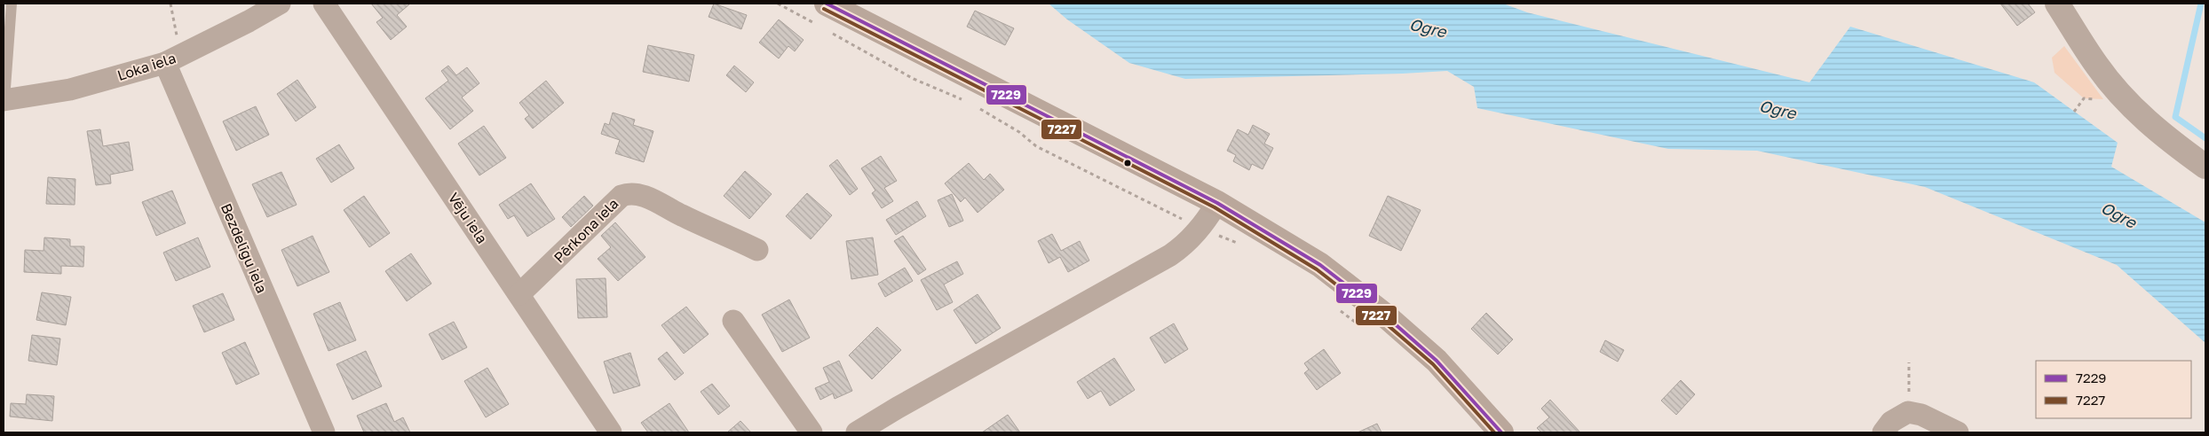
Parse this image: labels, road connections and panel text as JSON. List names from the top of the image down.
{
  "streets": {
    "street": [
      "Loka iela",
      "Vēju iela",
      "Pērkona iela",
      "Bezdelīgu iela"
    ]
  },
  "crossings": [
    ["Loka iela", "Bezdelīgu iela"],
    ["Vēju iela", "Pērkona iela"]
  ],
  "water": ["Ogre"],
  "lines": ["transit line 7229", "transit line 7227"],
  "legend": ["7229", "7227"]
}
